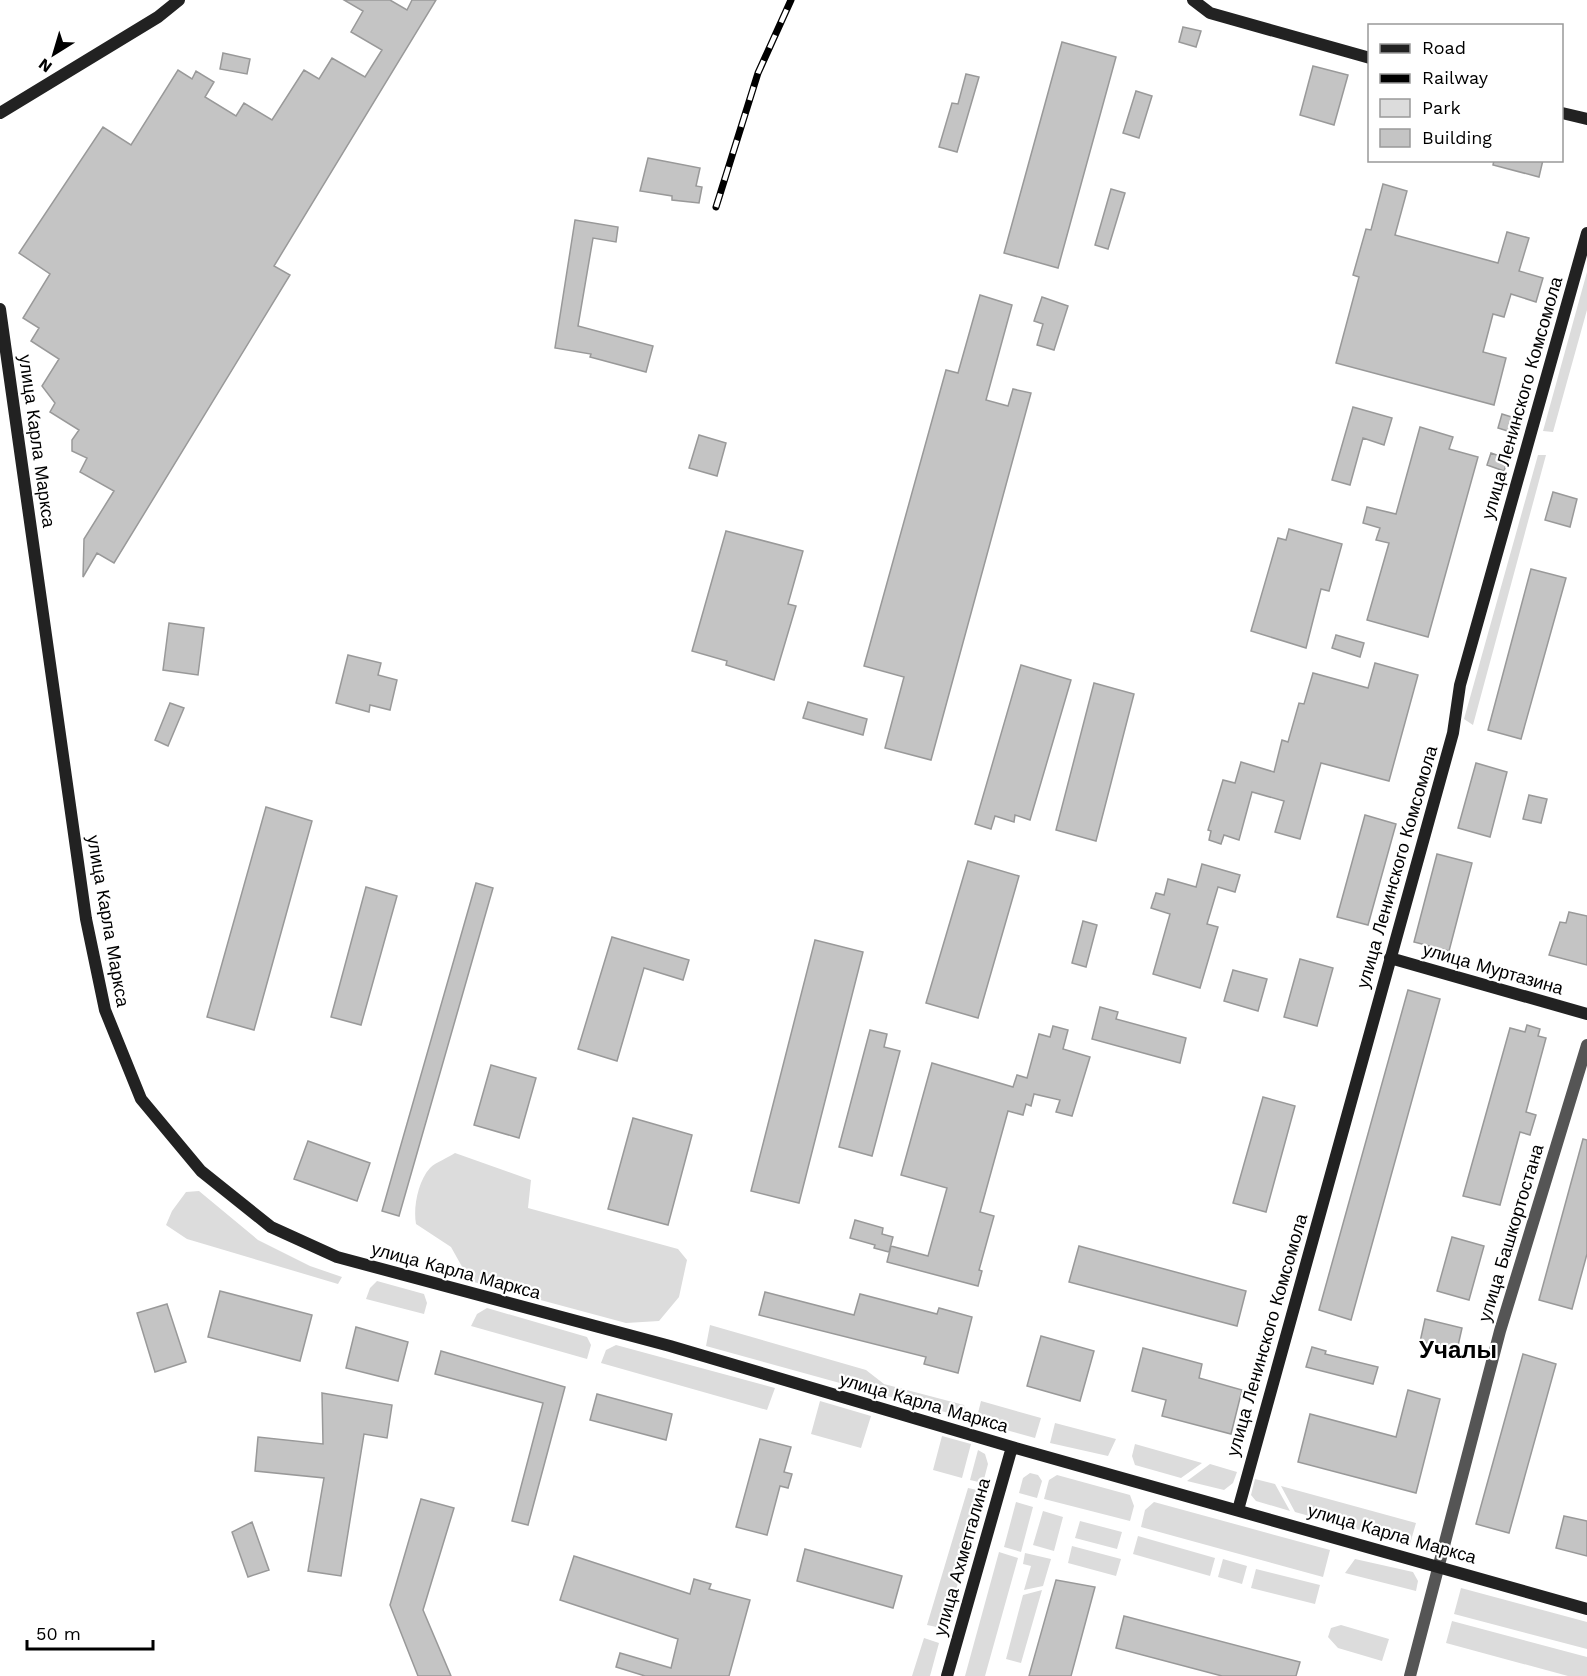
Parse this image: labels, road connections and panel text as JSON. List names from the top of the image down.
{
  "streets": {
    "main road": [
      "улица Ленинского Комсомола",
      "улица Карла Маркса",
      "улица Муртазина",
      "улица Ахметгалина"
    ],
    "street": ["улица Башкортостана"]
  },
  "crossings": [
    ["улица Ленинского Комсомола", "улица Карла Маркса"],
    ["улица Ленинского Комсомола", "улица Муртазина"],
    ["улица Карла Маркса", "улица Башкортостана"],
    ["улица Карла Маркса", "улица Ахметгалина"]
  ],
  "districts": ["Учалы"],
  "legend": [
    "Road",
    "Railway",
    "Park",
    "Building"
  ],
  "scale_bar": "50 m",
  "north": "bottom left"
}
